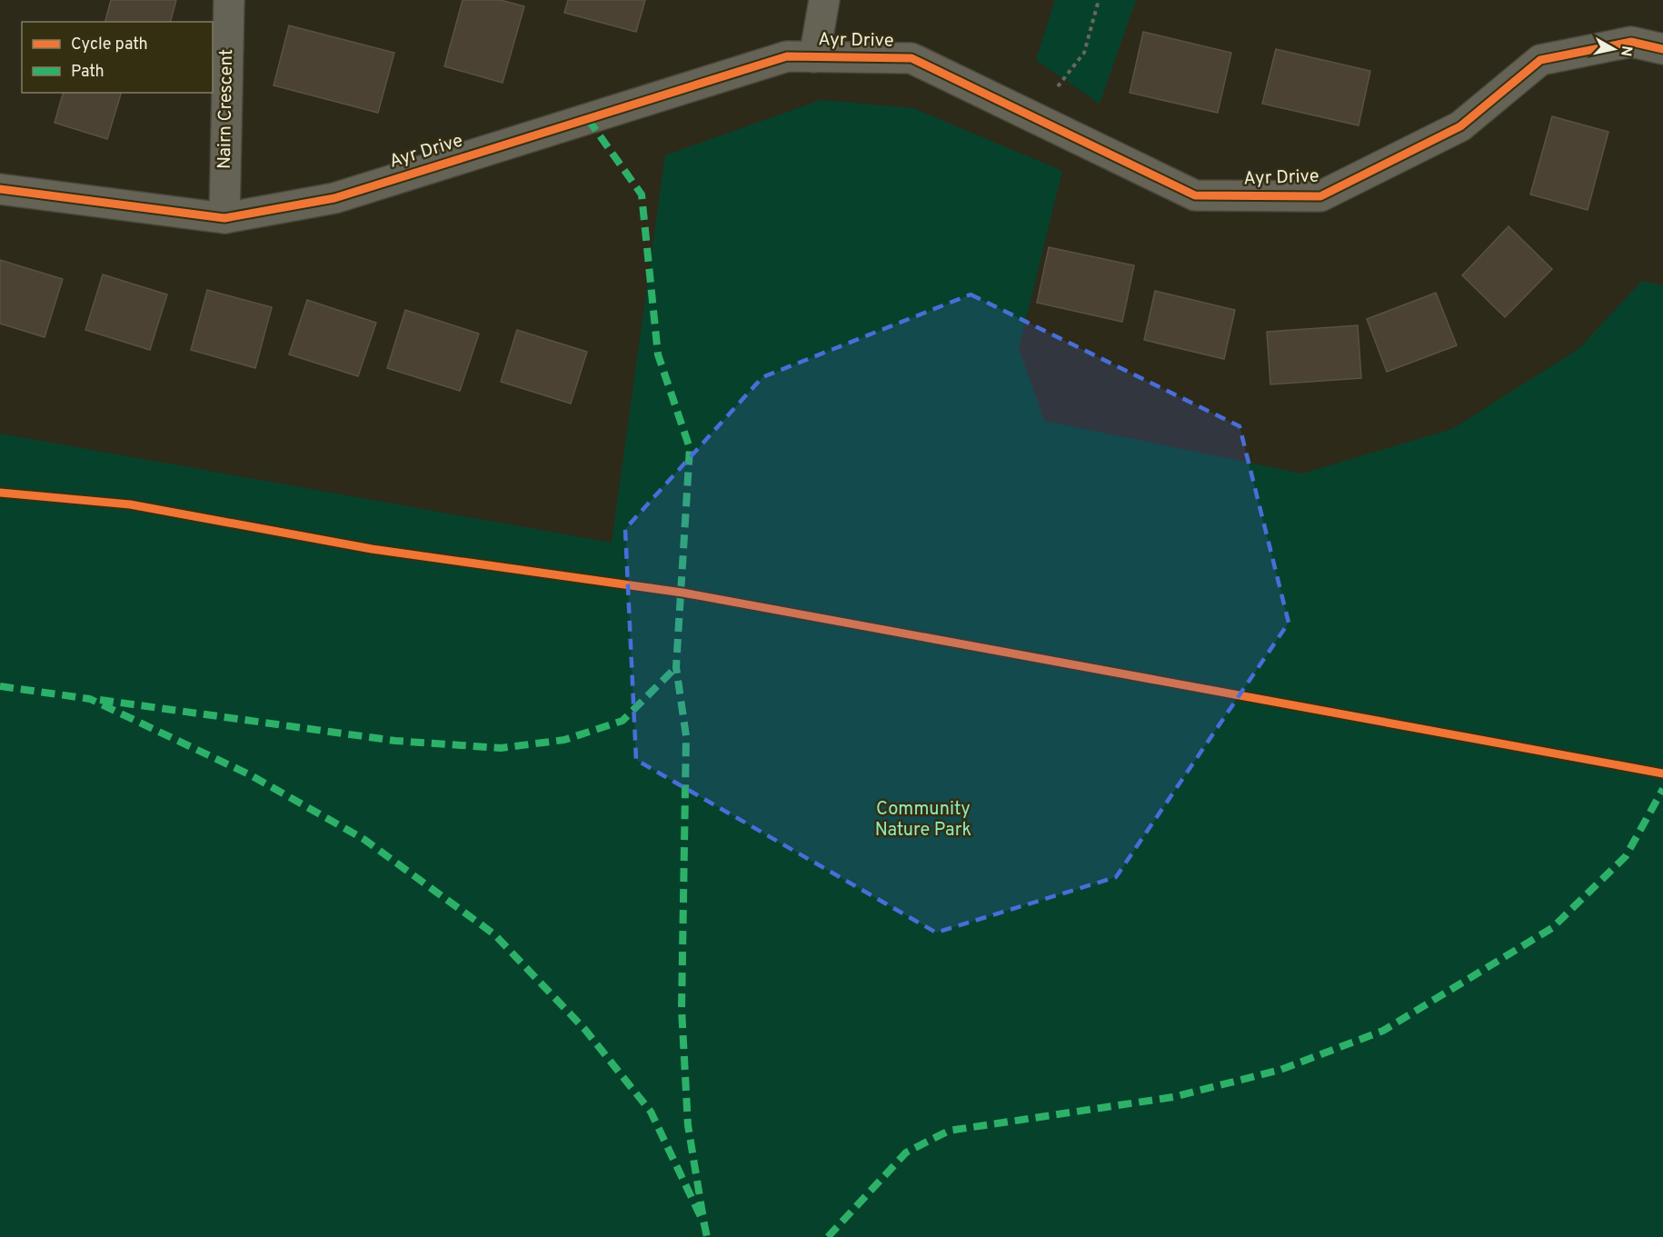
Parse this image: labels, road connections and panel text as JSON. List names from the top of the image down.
{
  "streets": {
    "street": ["Ayr Drive", "Nairn Crescent"]
  },
  "crossings": [
    ["Ayr Drive", "Nairn Crescent"]
  ],
  "parks": ["Community Nature Park"],
  "legend": ["Cycle path", "Path"],
  "north": "right"
}
